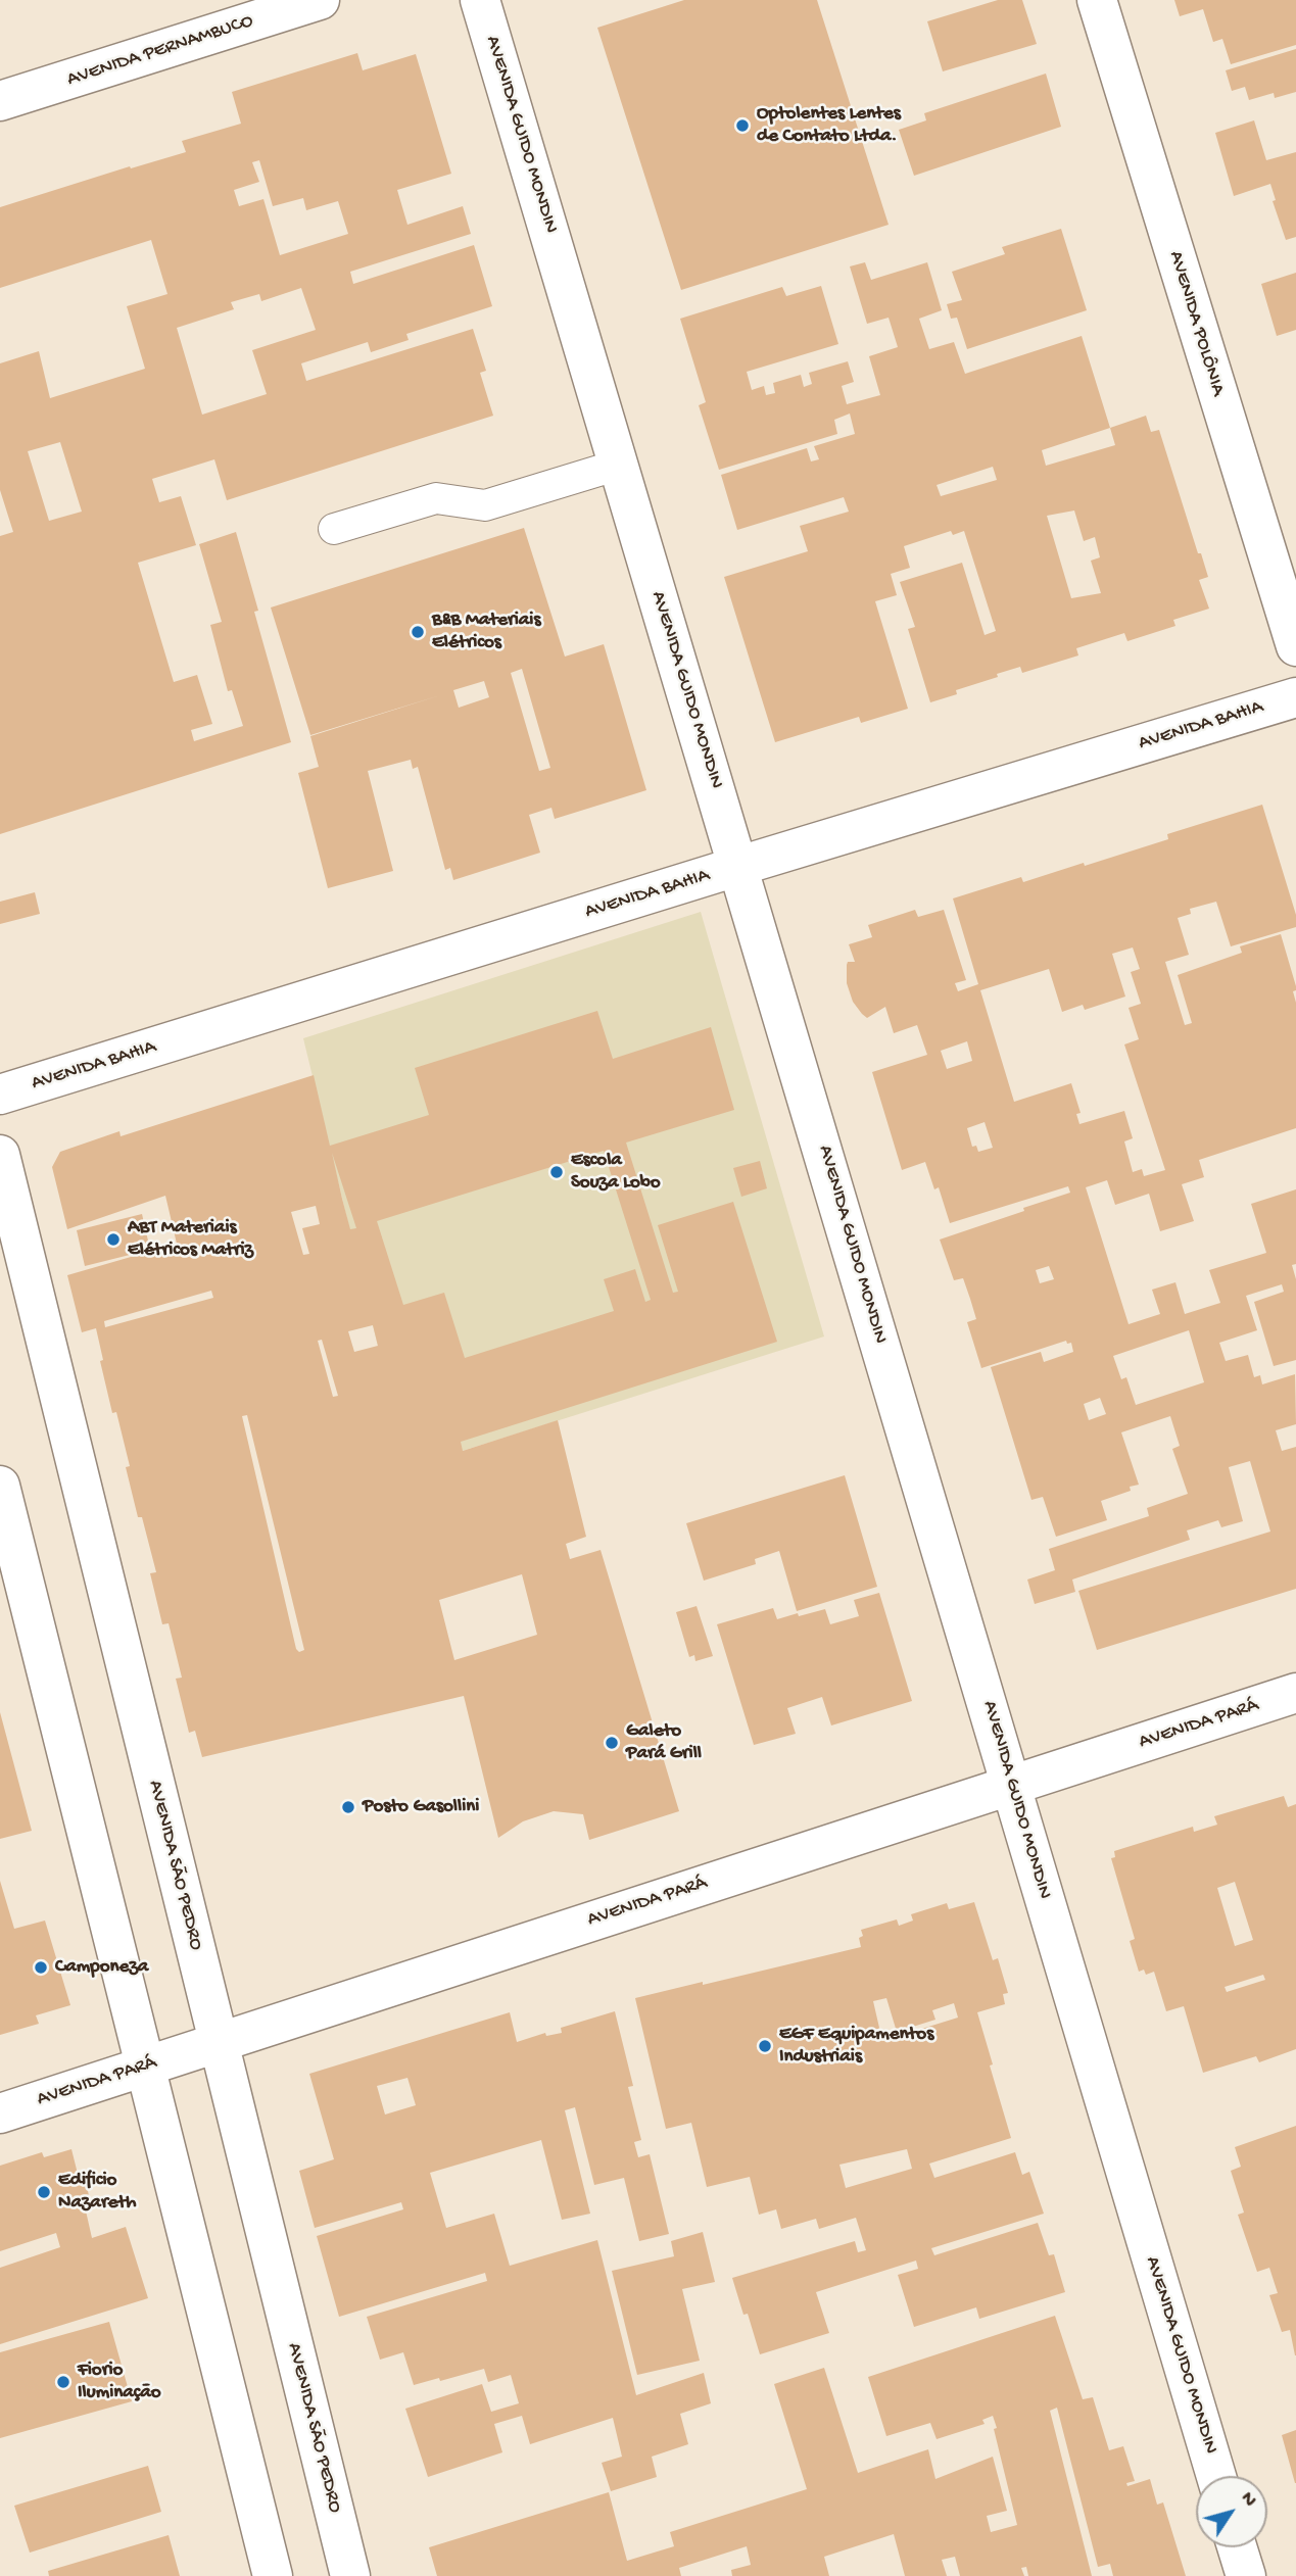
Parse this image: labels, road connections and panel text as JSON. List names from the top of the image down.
{
  "streets": {
    "street": [
      "AVENIDA PERNAMBUCO",
      "AVENIDA GUIDO MONDIN",
      "AVENIDA POLÔNIA",
      "AVENIDA BAHIA",
      "AVENIDA PARÁ",
      "AVENIDA SÃO PEDRO"
    ]
  },
  "crossings": [
    ["AVENIDA GUIDO MONDIN", "AVENIDA BAHIA"],
    ["AVENIDA GUIDO MONDIN", "AVENIDA PARÁ"],
    ["AVENIDA PARÁ", "AVENIDA SÃO PEDRO"]
  ],
  "places": [
    "Optolentes Lentes de Contato Ltda.",
    "B&B Materiais Elétricos",
    "Escola Souza Lobo",
    "ABT Materiais Elétricos Matriz",
    "Galeto Pará Grill",
    "Posto Gasollini",
    "Camponeza",
    "EGF Equipamentos Industriais",
    "Edificio Nazareth",
    "Fiorio Iluminação"
  ],
  "north": "top right"
}
